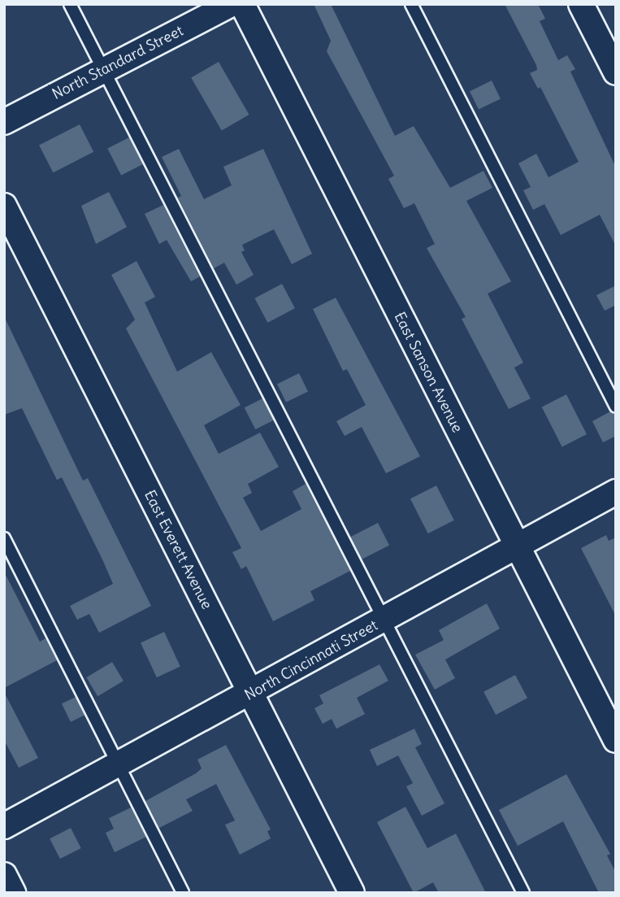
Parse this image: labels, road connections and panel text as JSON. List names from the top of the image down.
{
  "streets": {
    "street": [
      "North Standard Street",
      "East Sanson Avenue",
      "East Everett Avenue",
      "North Cincinnati Street"
    ]
  },
  "crossings": [
    ["East Sanson Avenue", "North Cincinnati Street"],
    ["East Everett Avenue", "North Cincinnati Street"]
  ]
}
